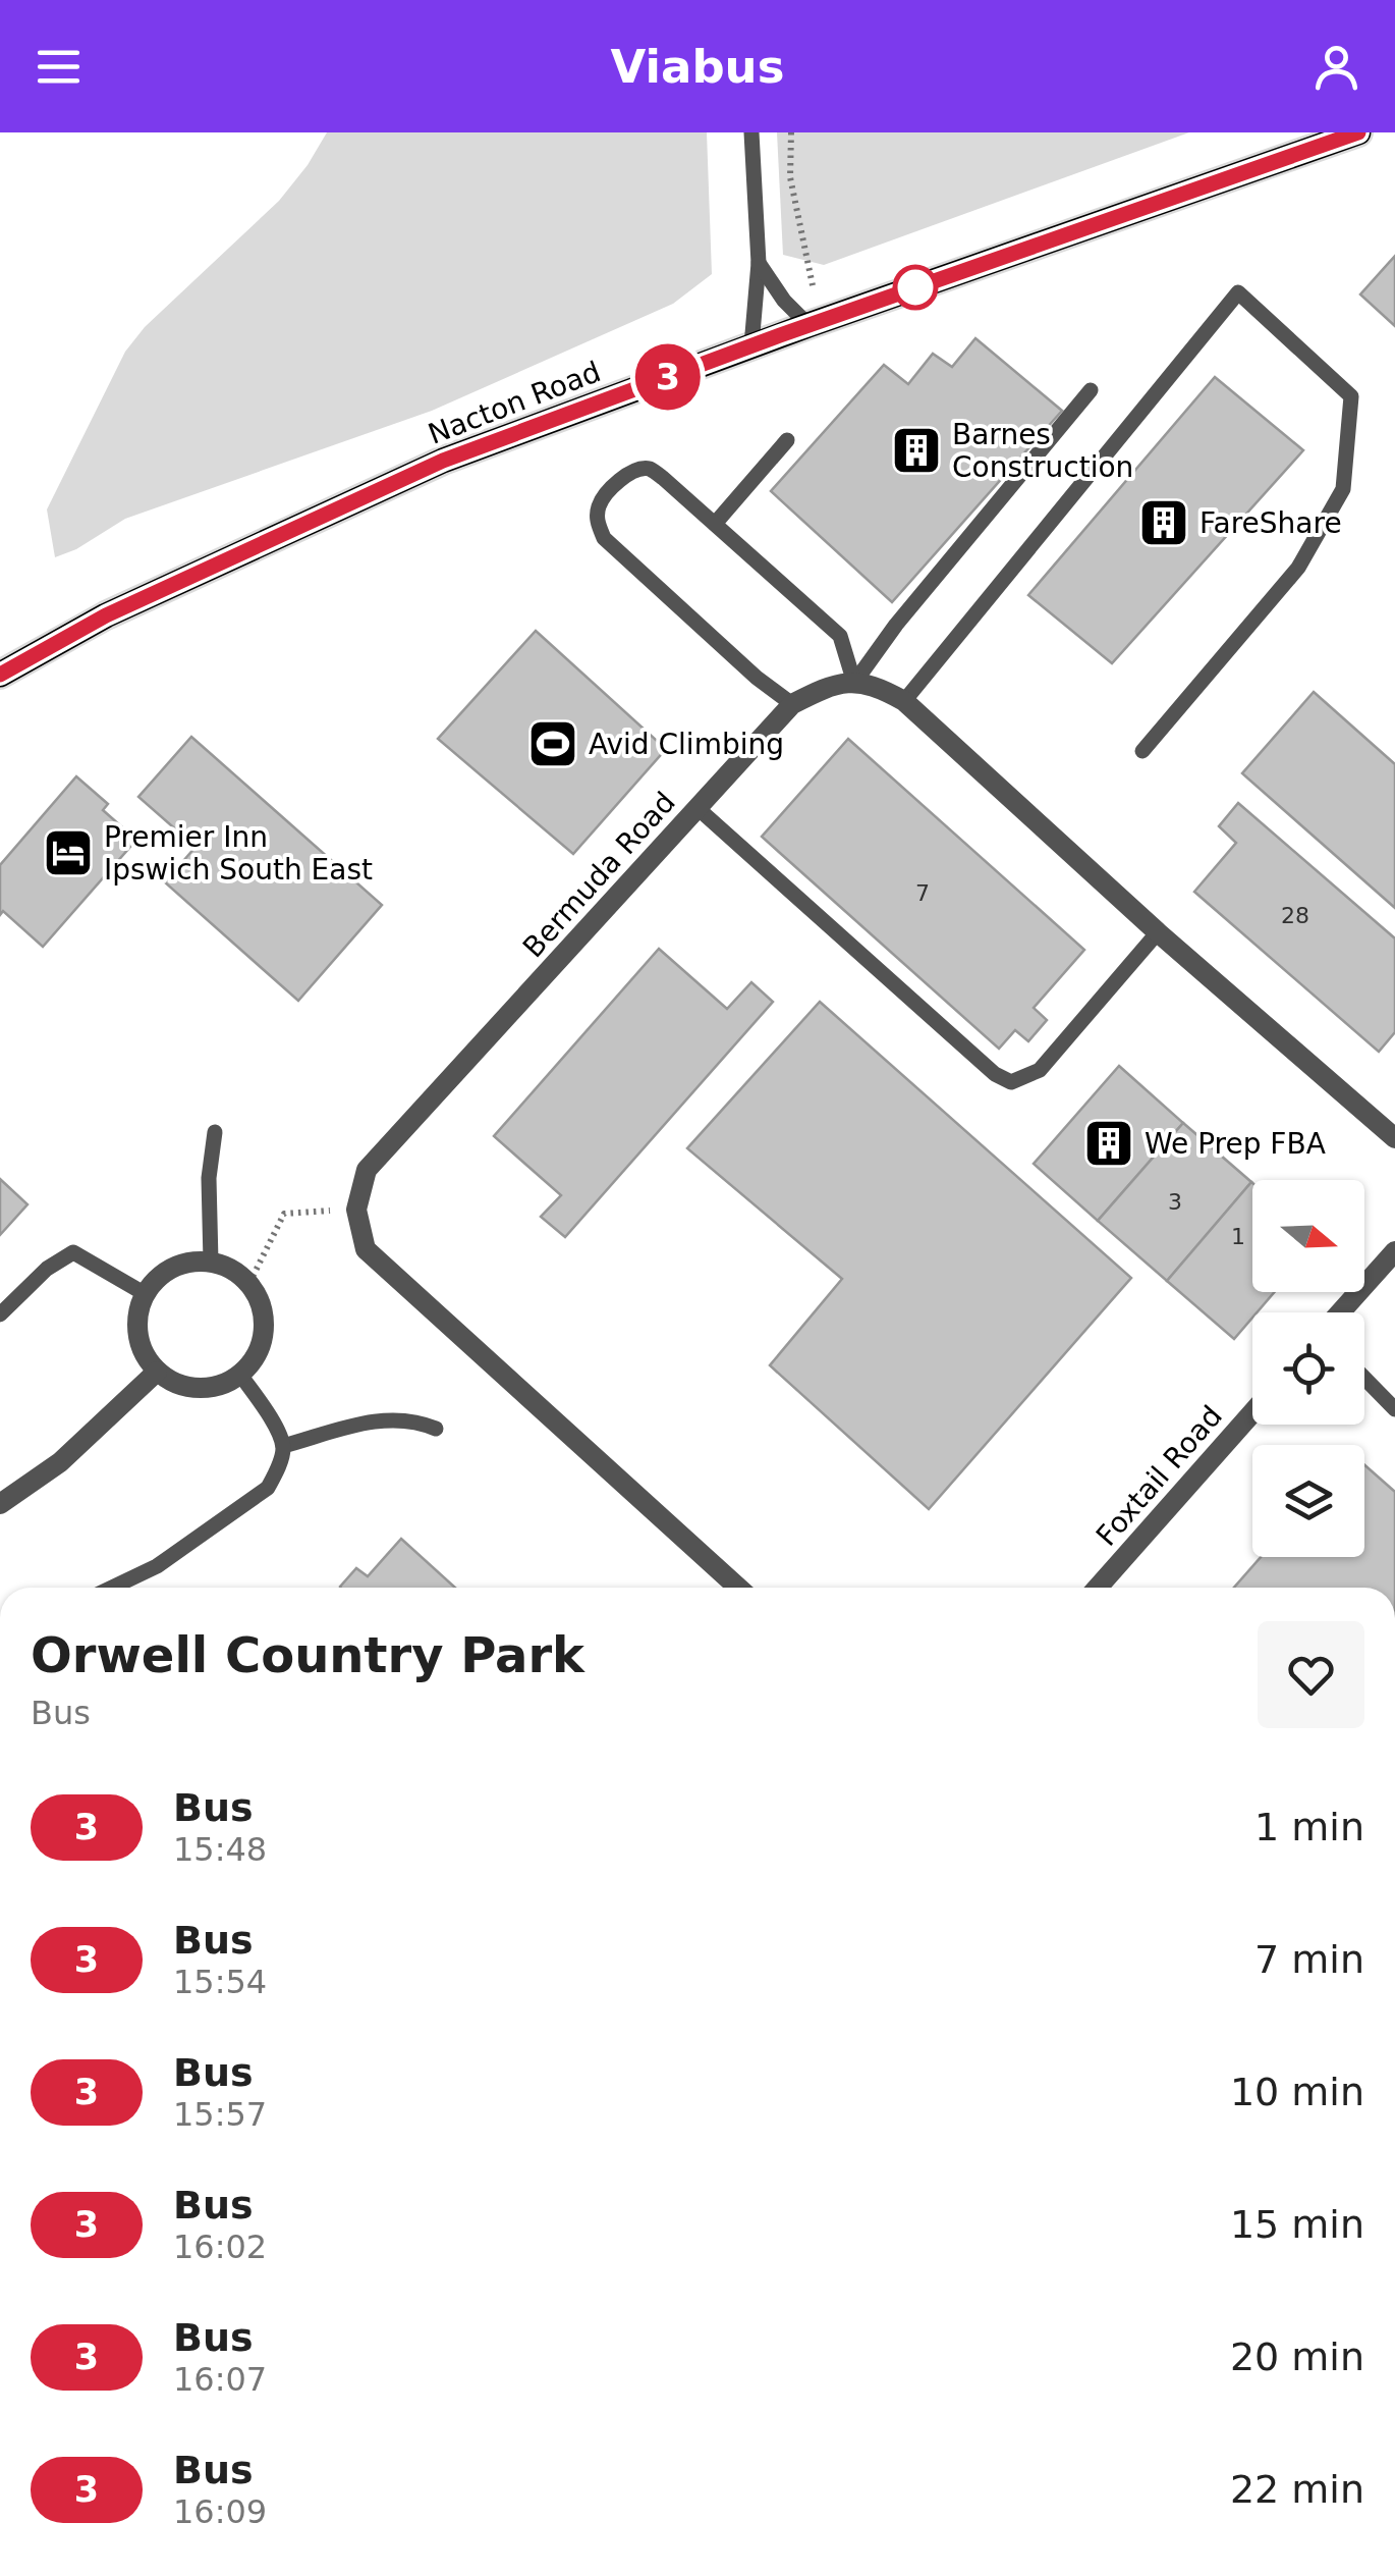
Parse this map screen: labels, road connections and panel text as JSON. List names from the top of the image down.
{
  "streets": {
    "main road": ["Nacton Road"],
    "street": ["Bermuda Road", "Foxtail Road"]
  },
  "places": {
    "building": ["Barnes Construction", "FareShare", "We Prep FBA"],
    "sports": ["Avid Climbing"],
    "hotel": ["Premier Inn Ipswich South East"]
  },
  "lines": ["bus line 3"],
  "house_numbers": [
    "7",
    "28",
    "3",
    "1"
  ],
  "north": "right",
  "page": {
    "header": "Viabus",
    "on_map": "3",
    "heading": ["Orwell Country Park", "Bus"],
    "list": [
      {
        "mark": "3",
        "name": "Bus",
        "note": "15:48",
        "value": "1 min"
      },
      {
        "mark": "3",
        "name": "Bus",
        "note": "15:54",
        "value": "7 min"
      },
      {
        "mark": "3",
        "name": "Bus",
        "note": "15:57",
        "value": "10 min"
      },
      {
        "mark": "3",
        "name": "Bus",
        "note": "16:02",
        "value": "15 min"
      },
      {
        "mark": "3",
        "name": "Bus",
        "note": "16:07",
        "value": "20 min"
      },
      {
        "mark": "3",
        "name": "Bus",
        "note": "16:09",
        "value": "22 min"
      }
    ]
  }
}
